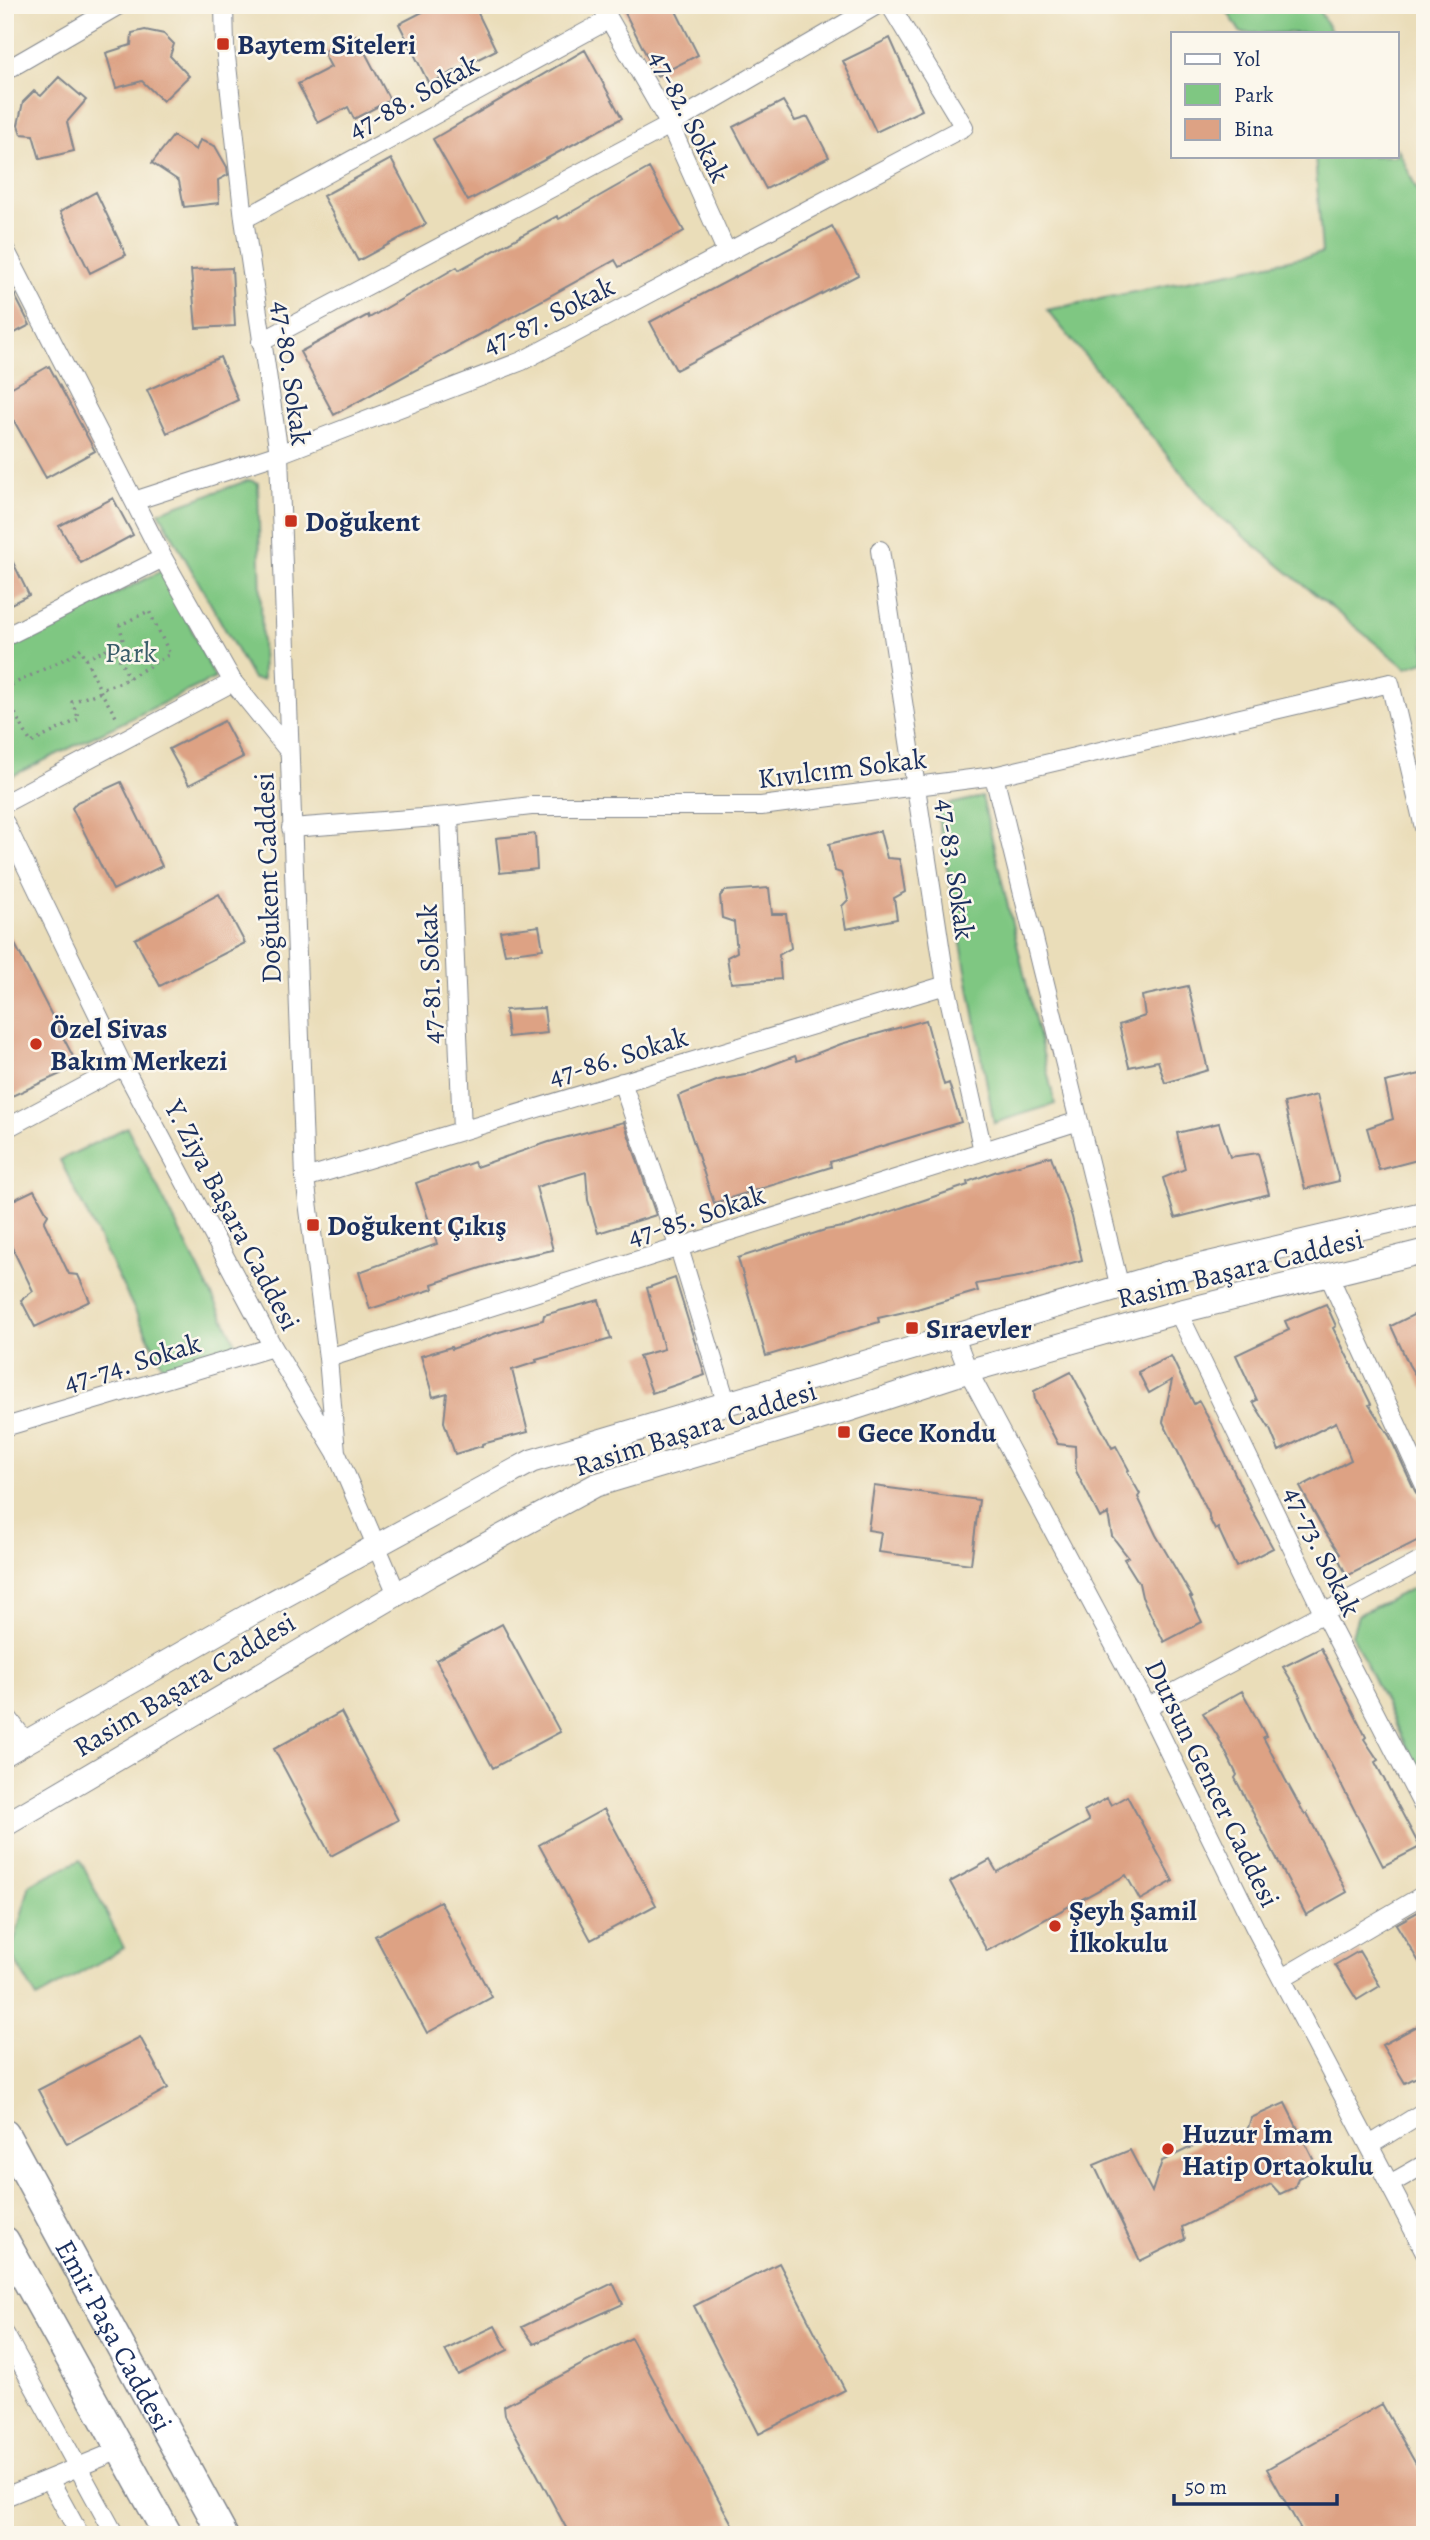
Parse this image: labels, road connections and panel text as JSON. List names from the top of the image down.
{
  "streets": {
    "main road": ["Emir Paşa Caddesi"],
    "street": [
      "47-88. Sokak",
      "47-82. Sokak",
      "47-87. Sokak",
      "47-80. Sokak",
      "Kıvılcım Sokak",
      "47-83. Sokak",
      "Doğukent Caddesi",
      "47-81. Sokak",
      "47-86. Sokak",
      "Y. Ziya Başara Caddesi",
      "47-85. Sokak",
      "Rasim Başara Caddesi",
      "47-74. Sokak",
      "47-73. Sokak",
      "Dursun Gencer Caddesi"
    ]
  },
  "crossings": [
    ["47-88. Sokak", "47-82. Sokak"],
    ["47-88. Sokak", "47-80. Sokak"],
    ["47-82. Sokak", "47-87. Sokak"],
    ["47-87. Sokak", "47-80. Sokak"],
    ["47-87. Sokak", "Doğukent Caddesi"],
    ["47-80. Sokak", "Doğukent Caddesi"],
    ["Kıvılcım Sokak", "47-83. Sokak"],
    ["Kıvılcım Sokak", "Doğukent Caddesi"],
    ["Kıvılcım Sokak", "47-81. Sokak"],
    ["47-83. Sokak", "47-86. Sokak"],
    ["47-83. Sokak", "47-85. Sokak"],
    ["Doğukent Caddesi", "47-86. Sokak"],
    ["Doğukent Caddesi", "Y. Ziya Başara Caddesi"],
    ["Doğukent Caddesi", "47-85. Sokak"],
    ["47-81. Sokak", "47-86. Sokak"],
    ["Y. Ziya Başara Caddesi", "Rasim Başara Caddesi"],
    ["Y. Ziya Başara Caddesi", "47-74. Sokak"],
    ["Rasim Başara Caddesi", "47-73. Sokak"],
    ["Rasim Başara Caddesi", "Dursun Gencer Caddesi"]
  ],
  "parks": ["Park"],
  "places": {
    "transit": [
      "Baytem Siteleri",
      "Doğukent",
      "Doğukent Çıkış",
      "Sıraevler",
      "Gece Kondu"
    ],
    "other": ["Özel Sivas Bakım Merkezi", "Şeyh Şamil İlkokulu", "Huzur İmam Hatip Ortaokulu"]
  },
  "legend": ["Yol", "Park", "Bina"],
  "scale_bar": "50 m"
}
